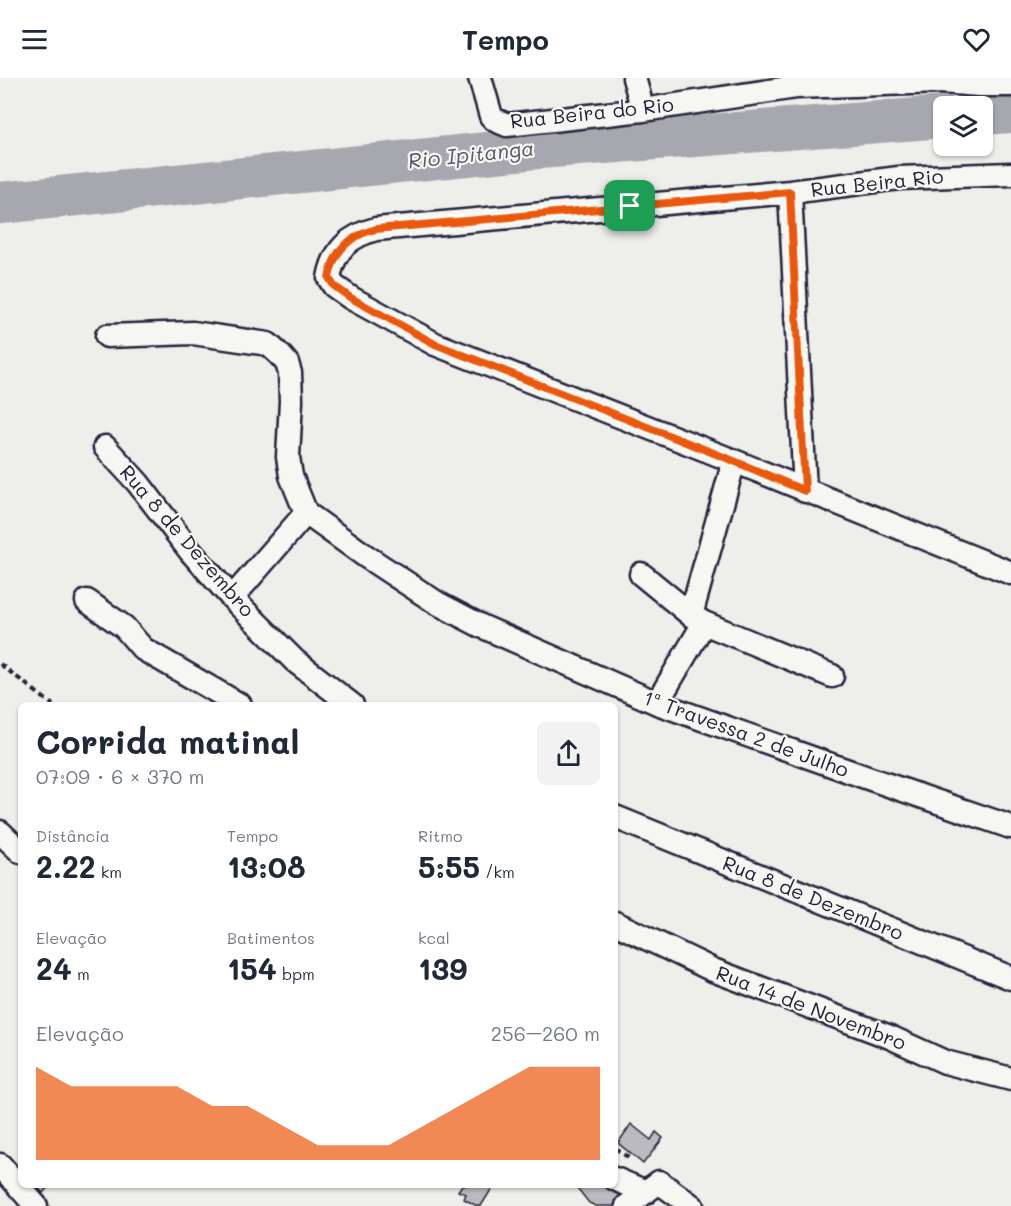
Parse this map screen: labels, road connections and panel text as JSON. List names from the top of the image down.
{
  "streets": {
    "street": [
      "Rua Beira do Rio",
      "Rua Beira Rio",
      "Rua 8 de Dezembro",
      "1ª Travessa 2 de Julho",
      "Rua 14 de Novembro"
    ]
  },
  "water": ["Rio Ipitanga"],
  "page": {
    "header": "Tempo",
    "heading": ["Corrida matinal", "07:09 · 6 × 370 m"],
    "stats": [
      ["Distância", "2.22 km"],
      ["Tempo", "13:08"],
      ["Ritmo", "5:55 /km"],
      ["Elevação", "24 m"],
      ["Batimentos", "154 bpm"],
      ["kcal", "139"]
    ],
    "chart": ["Elevação", "256–260 m"]
  }
}
